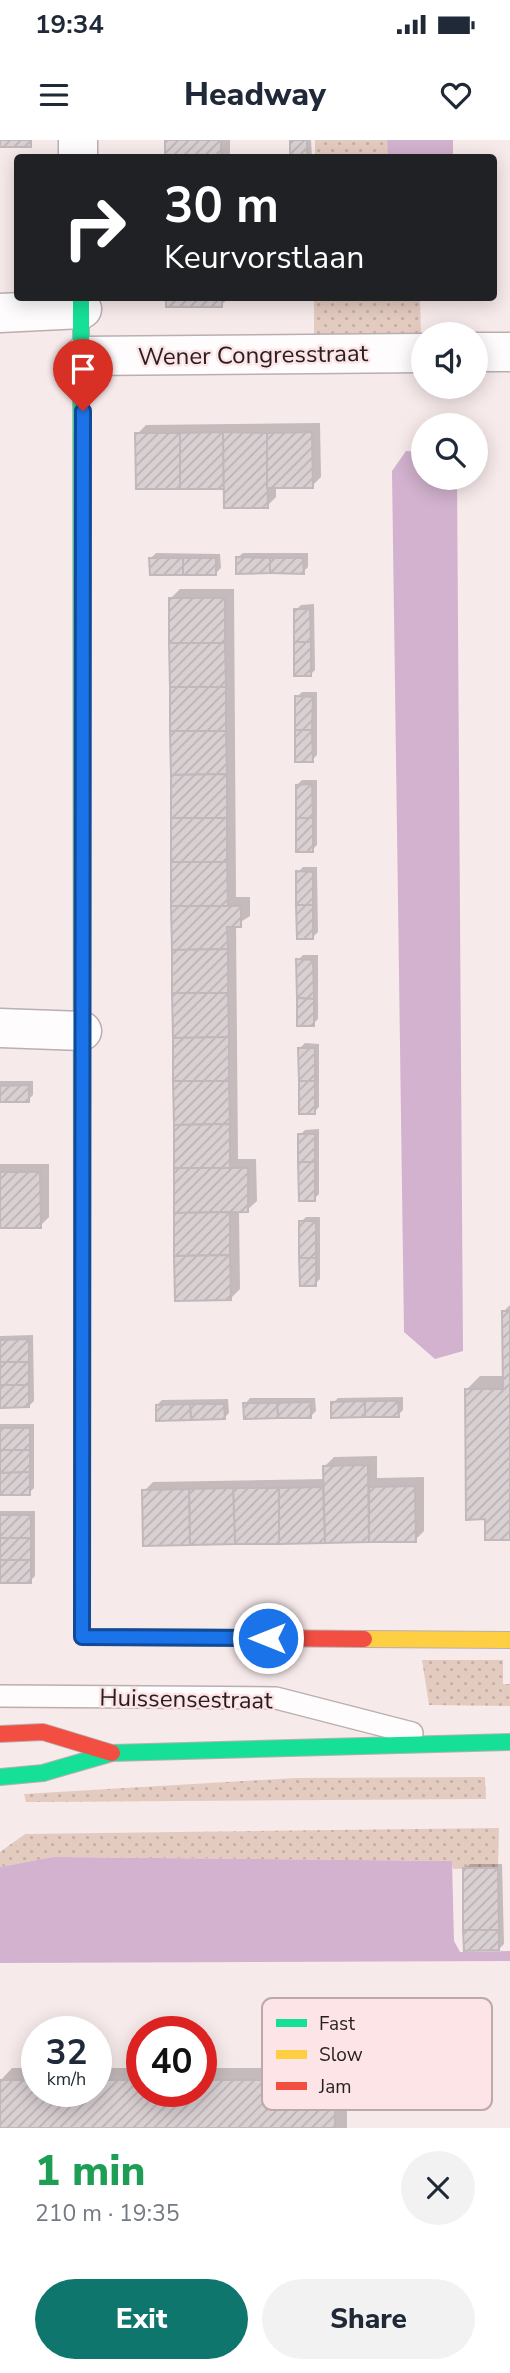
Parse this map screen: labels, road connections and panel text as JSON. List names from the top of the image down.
{
  "streets": {
    "street": ["Wener Congresstraat", "Huissensestraat"]
  },
  "legend": ["Fast", "Slow", "Jam"],
  "page": {
    "status": "19:34",
    "header": "Headway",
    "turn": ["30 m", "Keurvorstlaan"],
    "speed": "32 km/h",
    "limit": "40",
    "heading": ["1 min", "210 m · 19:35"],
    "buttons": ["Exit", "Share"]
  }
}
